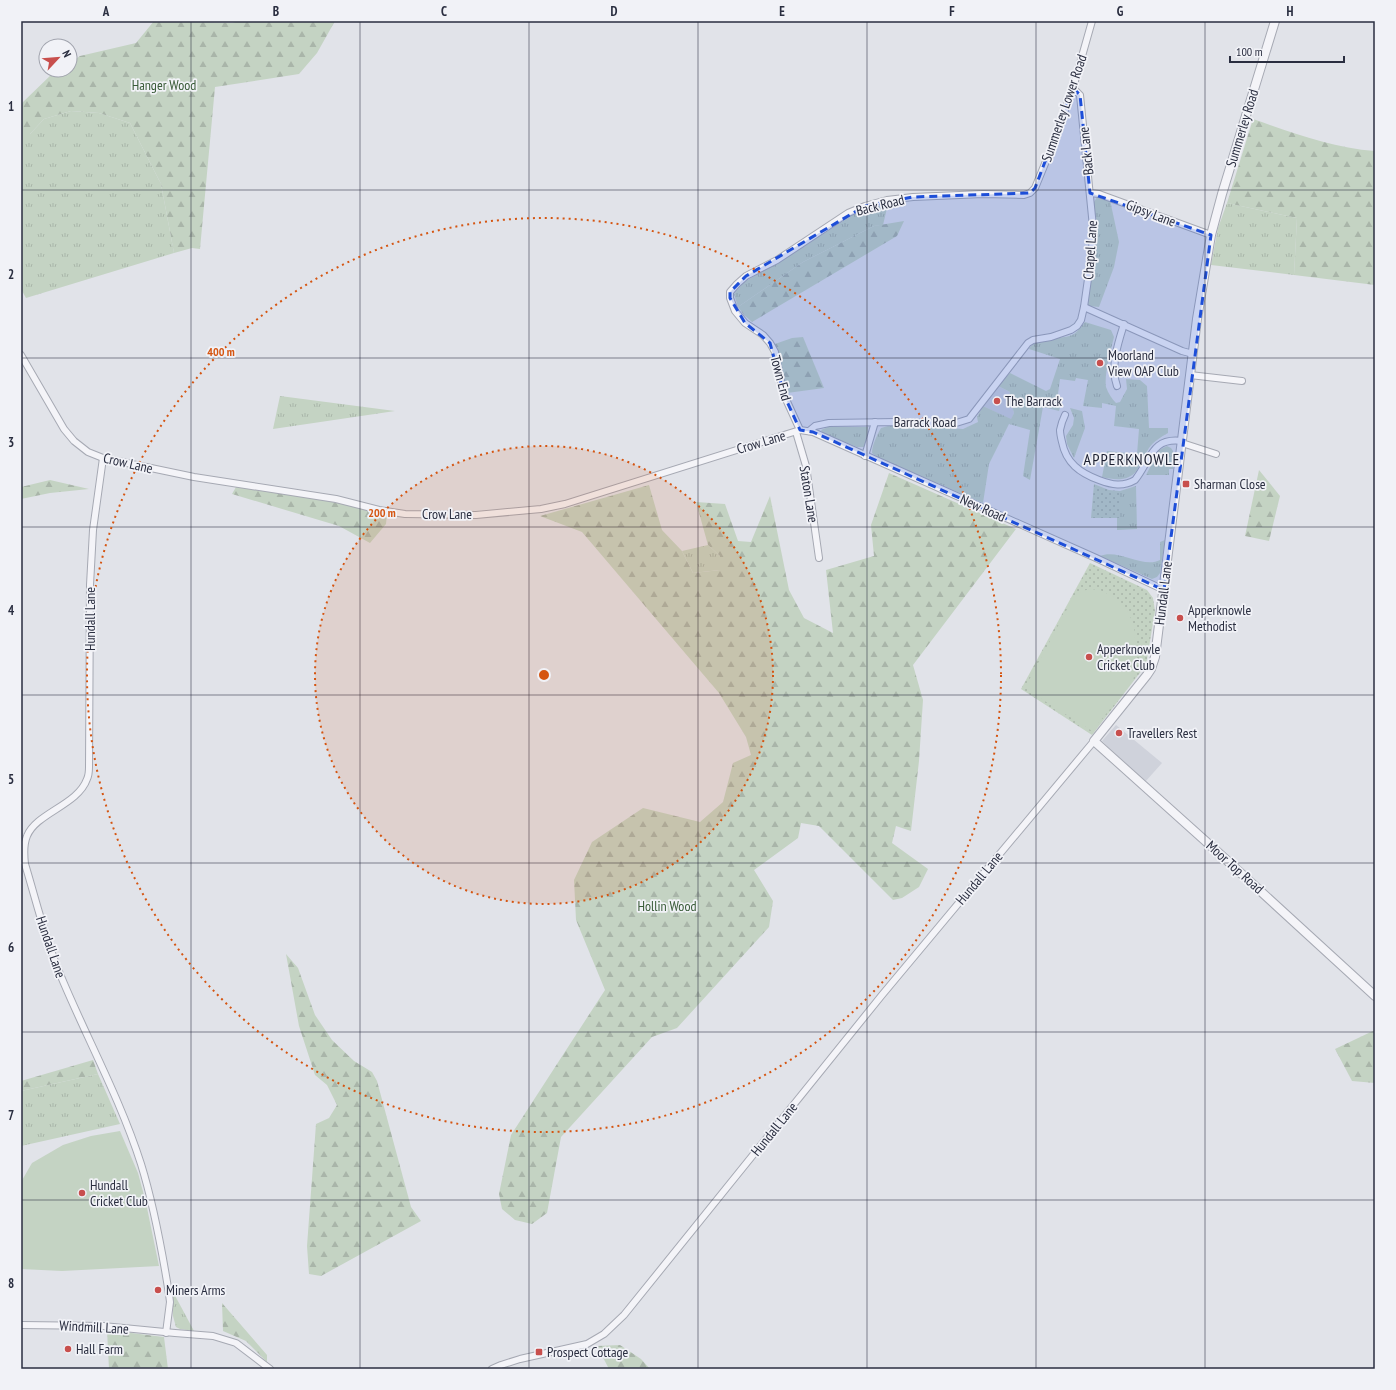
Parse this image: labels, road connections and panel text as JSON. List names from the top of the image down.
{
  "streets": {
    "street": [
      "Summerley Lower Road",
      "Summerley Road",
      "Back Lane",
      "Back Road",
      "Gipsy Lane",
      "Chapel Lane",
      "Town End",
      "Barrack Road",
      "Crow Lane",
      "Staton Lane",
      "New Road",
      "Hundall Lane",
      "Moor Top Road",
      "Windmill Lane"
    ]
  },
  "crossings": [
    ["Summerley Lower Road", "Back Lane"],
    ["Summerley Lower Road", "Back Road"],
    ["Summerley Road", "Gipsy Lane"],
    ["Summerley Road", "Hundall Lane"],
    ["Back Lane", "Gipsy Lane"],
    ["Back Lane", "Chapel Lane"],
    ["Back Road", "Town End"],
    ["Gipsy Lane", "Chapel Lane"],
    ["Gipsy Lane", "Hundall Lane"],
    ["Chapel Lane", "Barrack Road"],
    ["Town End", "Crow Lane"],
    ["Town End", "Staton Lane"],
    ["Town End", "New Road"],
    ["Barrack Road", "New Road"],
    ["Crow Lane", "Staton Lane"],
    ["Crow Lane", "New Road"],
    ["Crow Lane", "Hundall Lane"],
    ["Staton Lane", "New Road"],
    ["New Road", "Hundall Lane"],
    ["Hundall Lane", "Moor Top Road"],
    ["Hundall Lane", "Windmill Lane"]
  ],
  "districts": ["APPERKNOWLE"],
  "parks": ["Hanger Wood", "Hollin Wood"],
  "places": {
    "other": [
      "Moorland View OAP Club",
      "The Barrack",
      "Apperknowle Methodist",
      "Apperknowle Cricket Club",
      "Travellers Rest",
      "Hundall Cricket Club",
      "Miners Arms",
      "Hall Farm"
    ],
    "transit": ["Sharman Close", "Prospect Cottage"]
  },
  "scale_bar": "100 m",
  "north": "top right",
  "grid": {
    "columns": [
      "A",
      "B",
      "C",
      "D",
      "E",
      "F",
      "G",
      "H"
    ],
    "rows": [
      "1",
      "2",
      "3",
      "4",
      "5",
      "6",
      "7",
      "8"
    ]
  },
  "rings": ["400 m", "200 m"]
}
